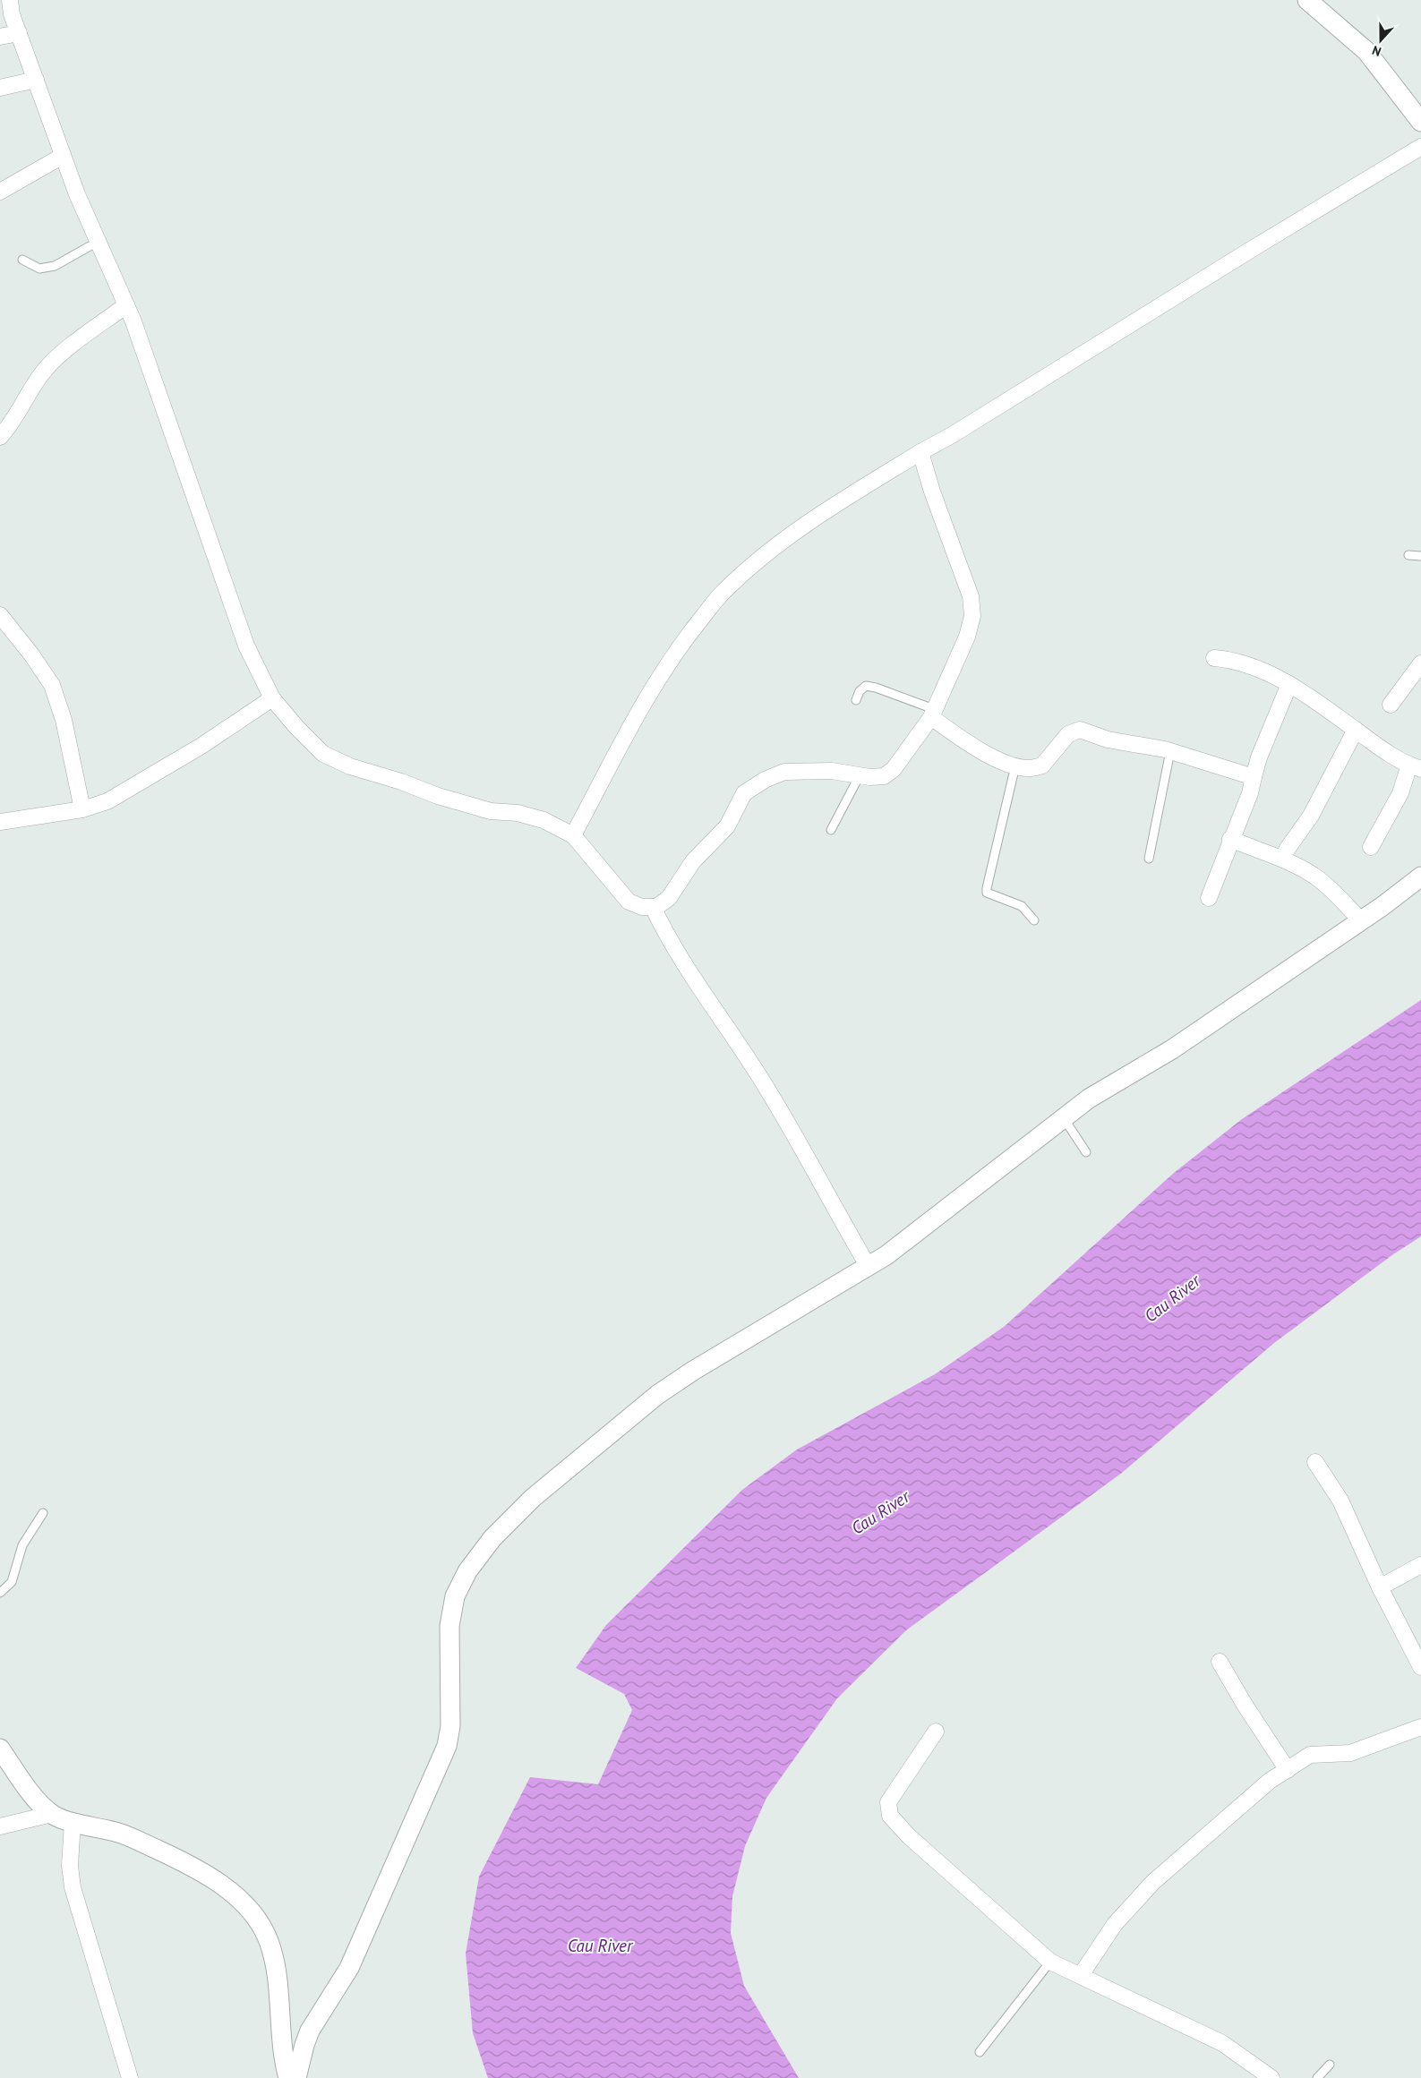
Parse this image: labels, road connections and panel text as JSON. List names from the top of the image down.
{
  "water": ["Cau River"],
  "north": "bottom"
}
